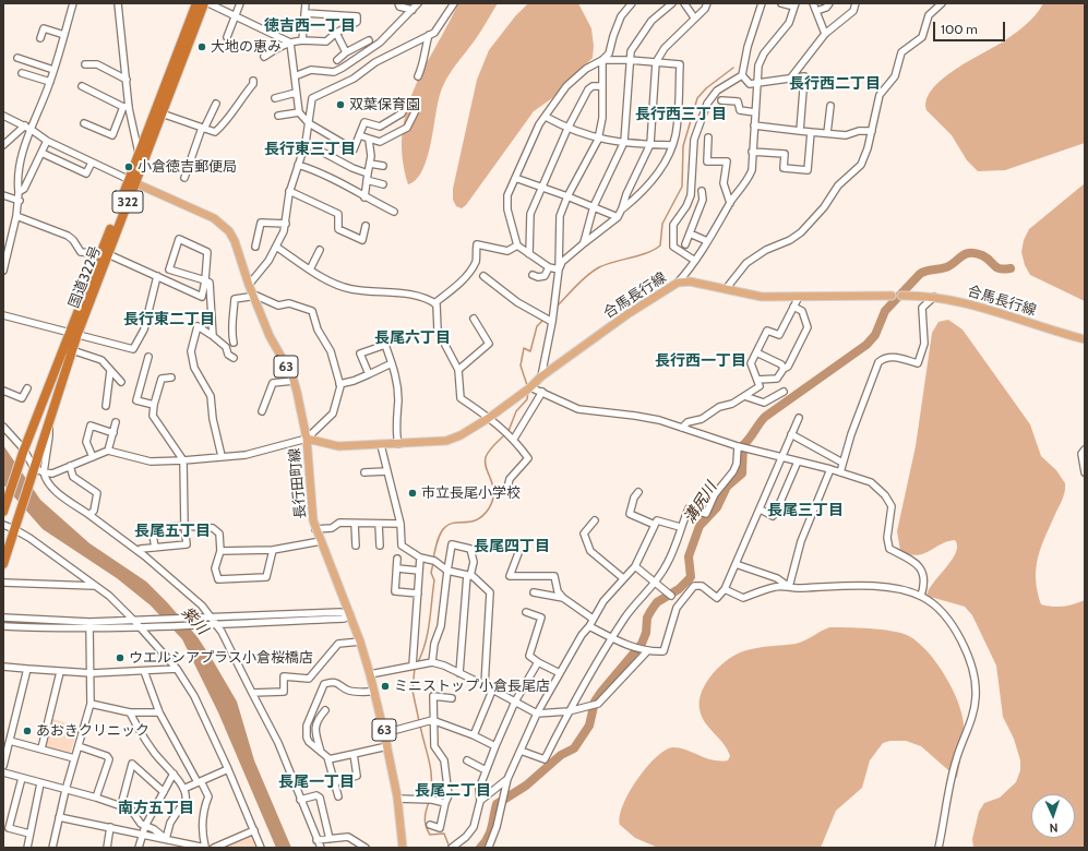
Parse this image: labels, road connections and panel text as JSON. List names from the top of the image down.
{
  "streets": {
    "highway": ["322", "国道322号"],
    "main road": ["合馬長行線", "63", "長行田町線"]
  },
  "crossings": [
    ["国道322号", "長行田町線"],
    ["合馬長行線", "長行田町線"]
  ],
  "districts": [
    "徳吉西一丁目",
    "長行西二丁目",
    "長行西三丁目",
    "長行東三丁目",
    "長行東二丁目",
    "長尾六丁目",
    "長行西一丁目",
    "長尾三丁目",
    "長尾五丁目",
    "長尾四丁目",
    "長尾一丁目",
    "長尾二丁目",
    "南方五丁目"
  ],
  "water": ["溝尻川", "紫川"],
  "places": [
    "大地の恵み",
    "双葉保育園",
    "小倉徳吉郵便局",
    "市立長尾小学校",
    "ウエルシアプラス小倉桜橋店",
    "ミニストップ小倉長尾店",
    "あおきクリニック"
  ],
  "scale_bar": "100 m",
  "north": "bottom"
}
